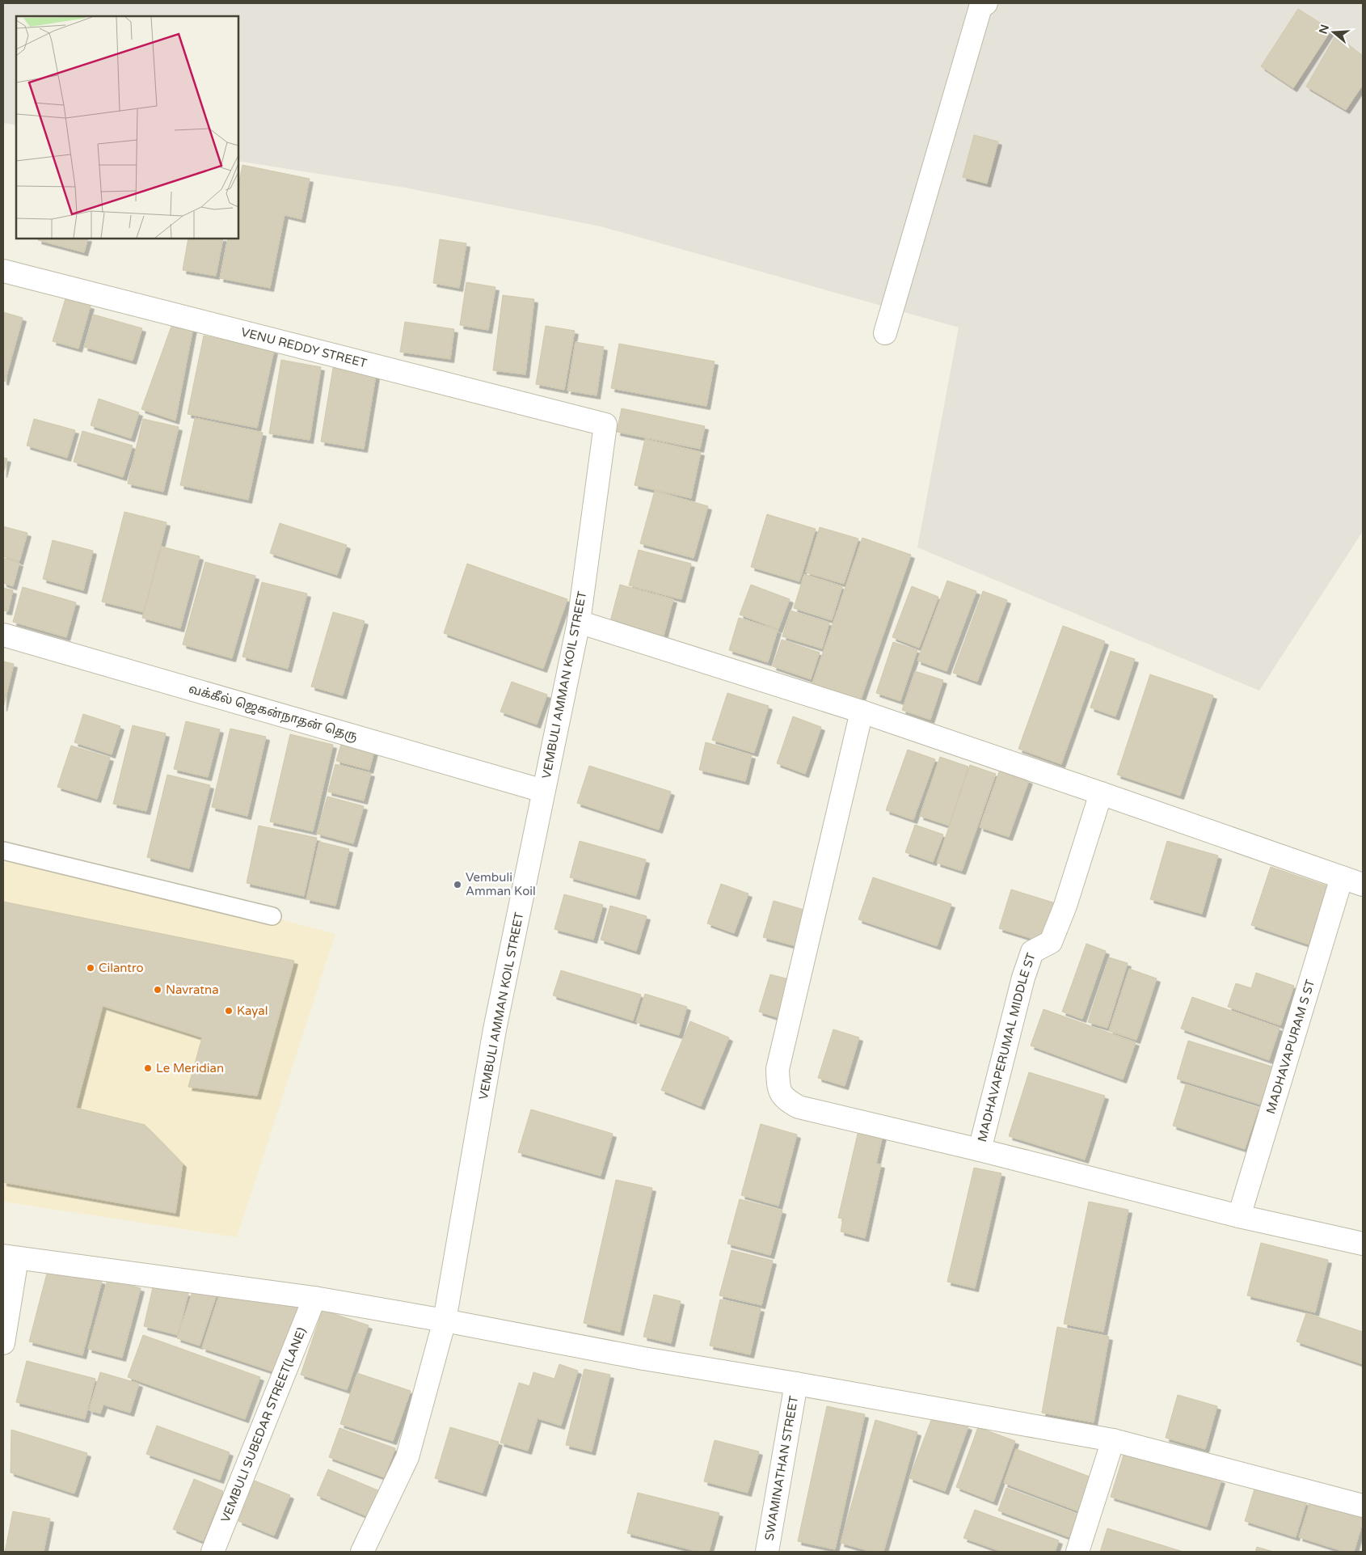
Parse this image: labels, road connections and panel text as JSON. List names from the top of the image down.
{
  "streets": {
    "street": [
      "VENU REDDY STREET",
      "VEMBULI AMMAN KOIL STREET",
      "வக்கீல் ஜெகன்நாதன் தெரு",
      "MADHAVAPURAM S ST",
      "MADHAVAPERUMAL MIDDLE ST",
      "VEMBULI SUBEDAR STREET(LANE)",
      "SWAMINATHAN STREET"
    ]
  },
  "crossings": [
    ["VENU REDDY STREET", "VEMBULI AMMAN KOIL STREET"],
    ["VEMBULI AMMAN KOIL STREET", "வக்கீல் ஜெகன்நாதன் தெரு"]
  ],
  "places": [
    "Vembuli Amman Koil",
    "Cilantro",
    "Navratna",
    "Kayal",
    "Le Meridian"
  ],
  "north": "left"
}
